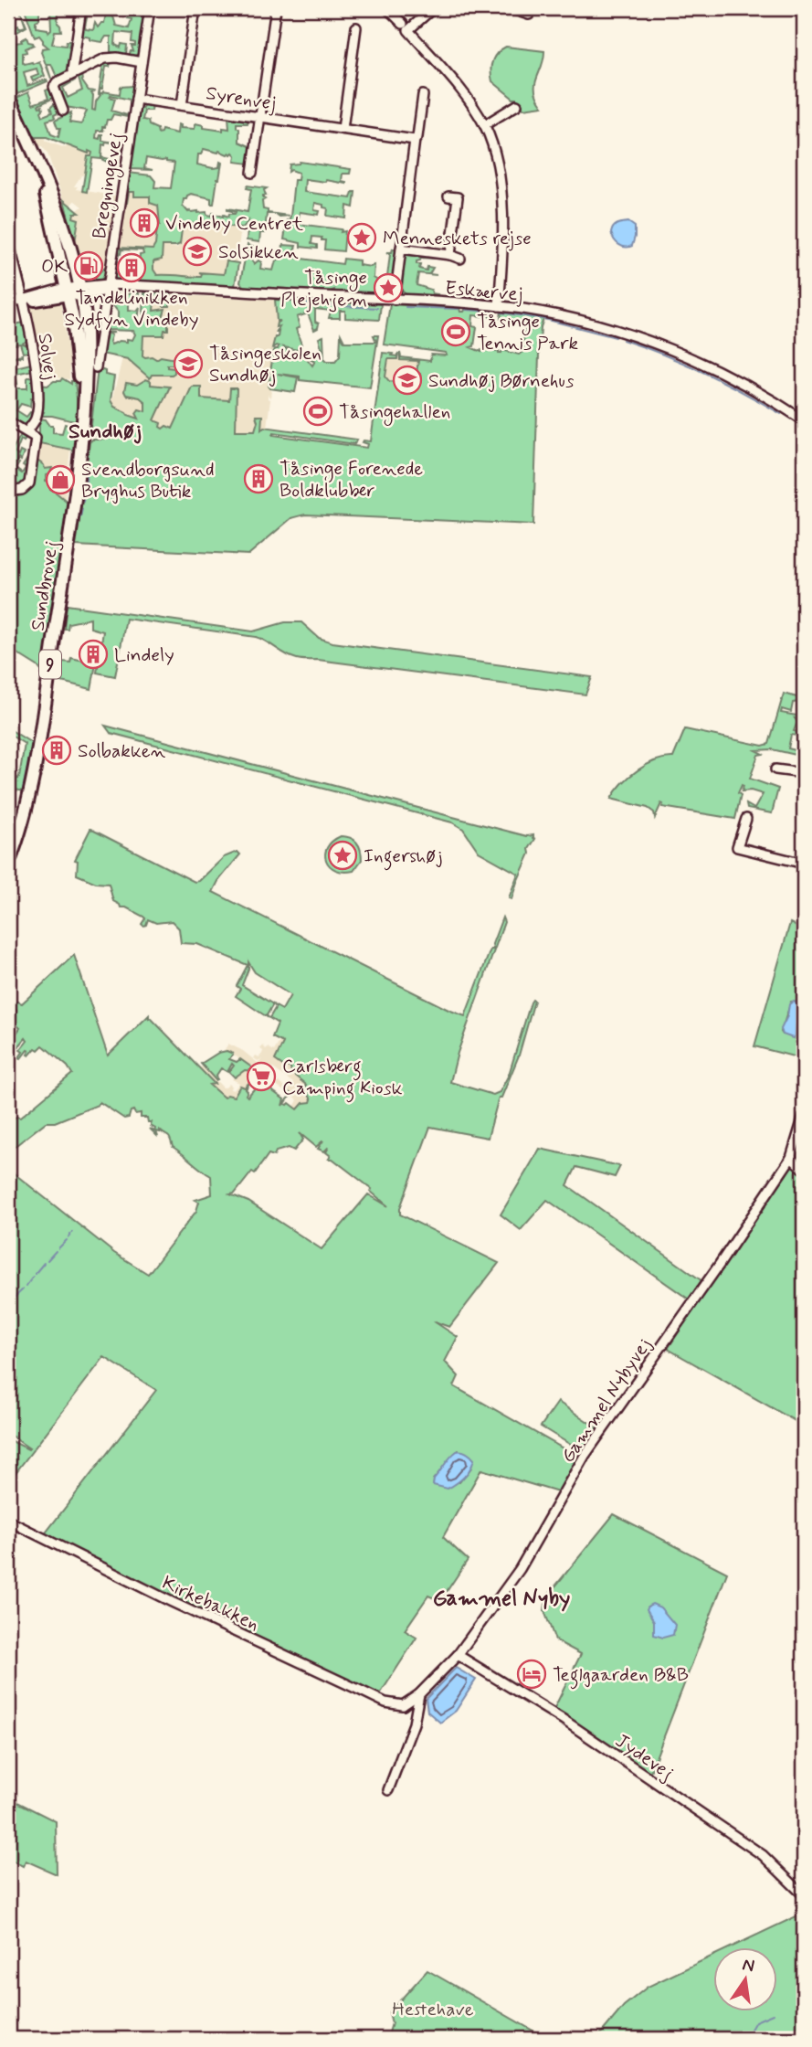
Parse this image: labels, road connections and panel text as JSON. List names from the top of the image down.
{
  "streets": {
    "main road": ["Sundbrovej", "9"],
    "street": [
      "Syrenvej",
      "Bregningevej",
      "Eskærvej",
      "Solvej",
      "Gammel Nybyvej",
      "Kirkebakken",
      "Jydevej"
    ]
  },
  "crossings": [
    ["Syrenvej", "Bregningevej"],
    ["Bregningevej", "Eskærvej"],
    ["Bregningevej", "Sundbrovej"],
    ["Eskærvej", "Sundbrovej"],
    ["Gammel Nybyvej", "Kirkebakken"],
    ["Gammel Nybyvej", "Jydevej"]
  ],
  "districts": ["Sundhøj", "Gammel Nyby"],
  "parks": ["Hestehave"],
  "places": {
    "building": [
      "Vindeby Centret",
      "Tandklinikken Sydfyn Vindeby",
      "Tåsinge Forenede Boldklubber",
      "Lindely",
      "Solbakken"
    ],
    "place": ["Menneskets rejse", "Tåsinge Plejehjem", "Ingershøj"],
    "school or university": ["Solsikken", "Tåsingeskolen Sundhøj", "Sundhøj Børnehus"],
    "fuel station": ["OK"],
    "sports": ["Tåsinge Tennis Park", "Tåsingehallen"],
    "shop": ["Svendborgsund Bryghus Butik"],
    "supermarket": ["Carlsberg Camping Kiosk"],
    "hotel": ["Teglgaarden B&B"]
  },
  "north": "top"
}
